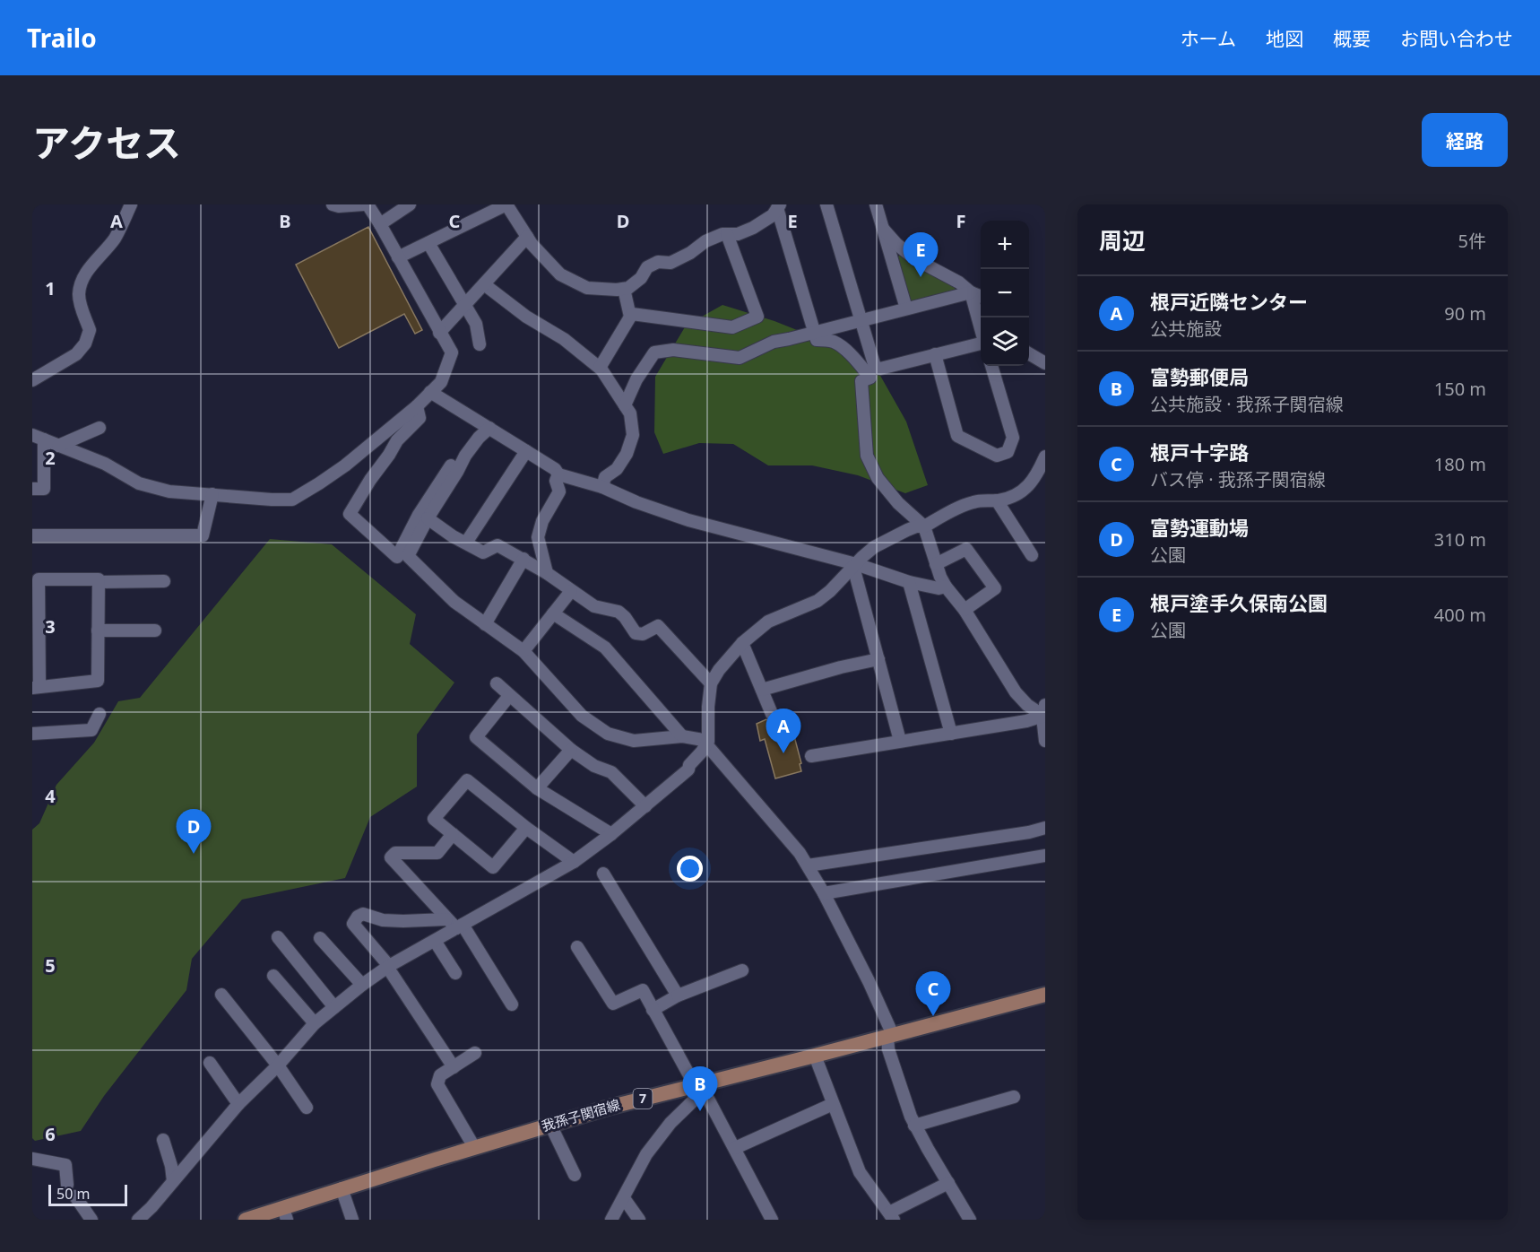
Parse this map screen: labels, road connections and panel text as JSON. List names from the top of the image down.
{
  "streets": {
    "main road": ["7", "我孫子関宿線"]
  },
  "scale_bar": "50 m",
  "page": {
    "header": "Trailo",
    "nav": [
      "ホーム",
      "地図",
      "概要",
      "お問い合わせ"
    ],
    "title": "アクセス",
    "buttons": "経路",
    "heading": ["周辺", "5件"],
    "map_buttons": ["+", "−"],
    "pins": [
      "E",
      "A",
      "D",
      "C",
      "B"
    ],
    "list": [
      {
        "mark": "A",
        "name": "根戸近隣センター",
        "note": "公共施設",
        "value": "90 m"
      },
      {
        "mark": "B",
        "name": "富勢郵便局",
        "note": "公共施設 · 我孫子関宿線",
        "value": "150 m"
      },
      {
        "mark": "C",
        "name": "根戸十字路",
        "note": "バス停 · 我孫子関宿線",
        "value": "180 m"
      },
      {
        "mark": "D",
        "name": "富勢運動場",
        "note": "公園",
        "value": "310 m"
      },
      {
        "mark": "E",
        "name": "根戸塗手久保南公園",
        "note": "公園",
        "value": "400 m"
      }
    ],
    "scale": "50 m"
  },
  "grid": {
    "columns": [
      "A",
      "B",
      "C",
      "D",
      "E",
      "F"
    ],
    "rows": [
      "1",
      "2",
      "3",
      "4",
      "5",
      "6"
    ]
  }
}
